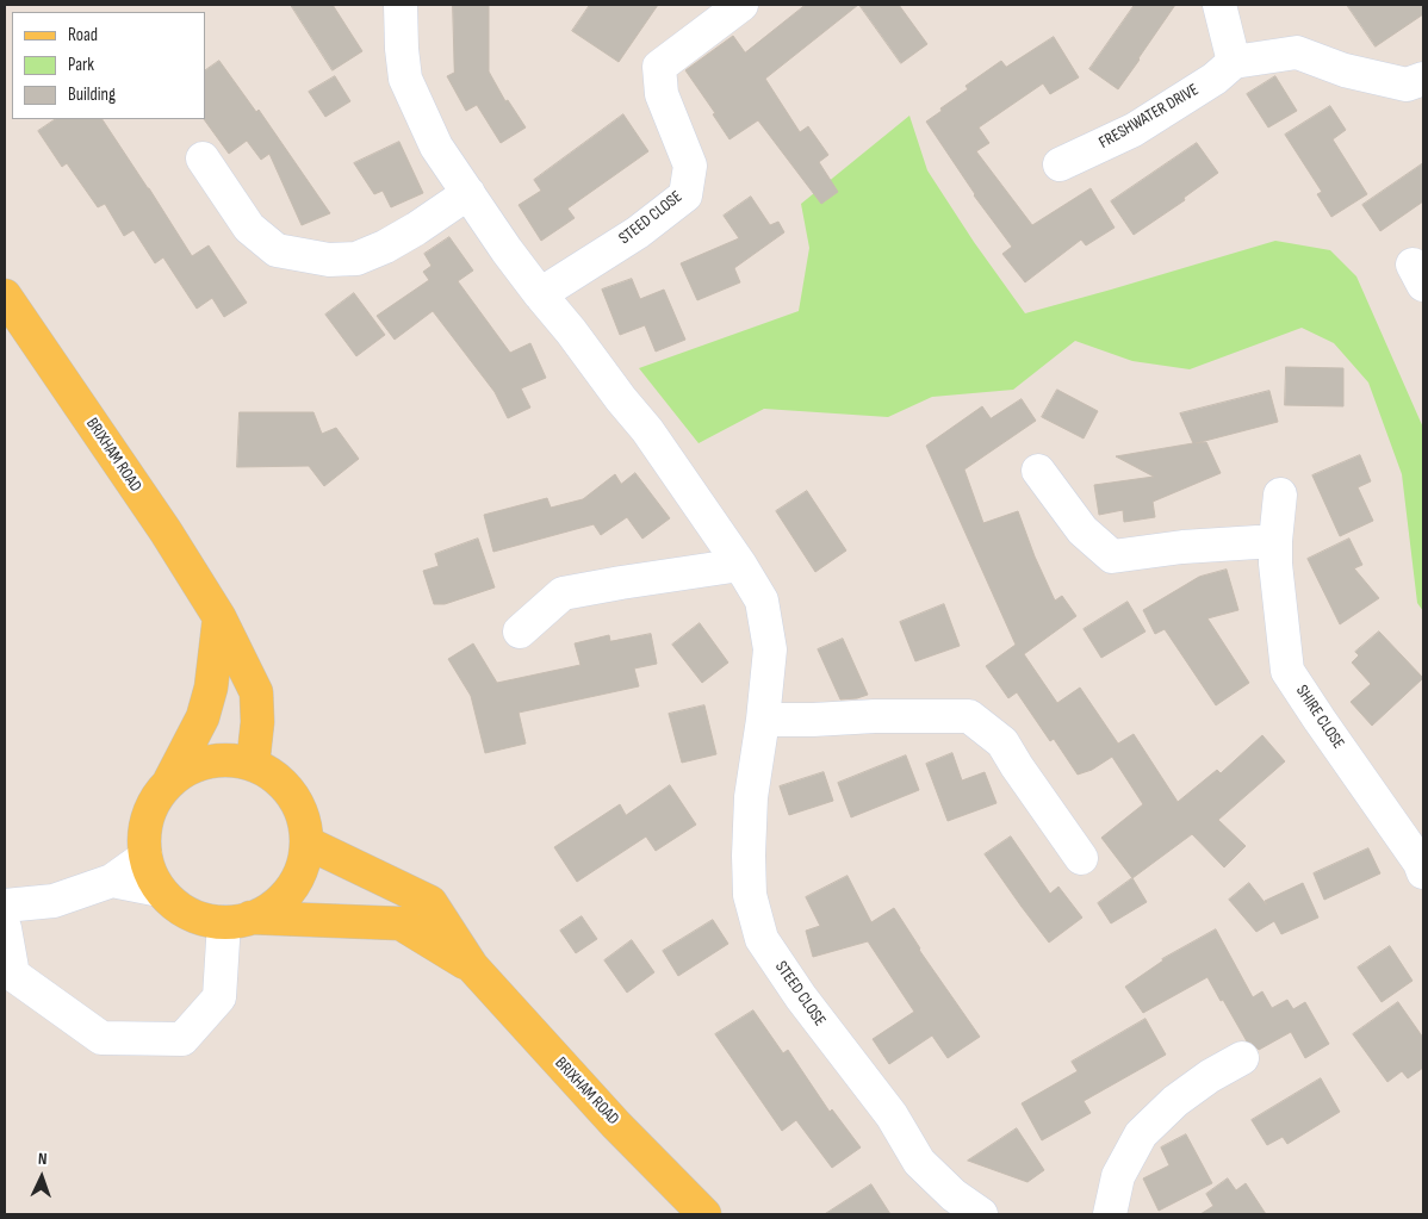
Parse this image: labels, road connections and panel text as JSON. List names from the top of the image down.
{
  "streets": {
    "main road": ["BRIXHAM ROAD"],
    "street": ["FRESHWATER DRIVE", "STEED CLOSE", "SHIRE CLOSE"]
  },
  "legend": ["Road", "Park", "Building"],
  "north": "top"
}
